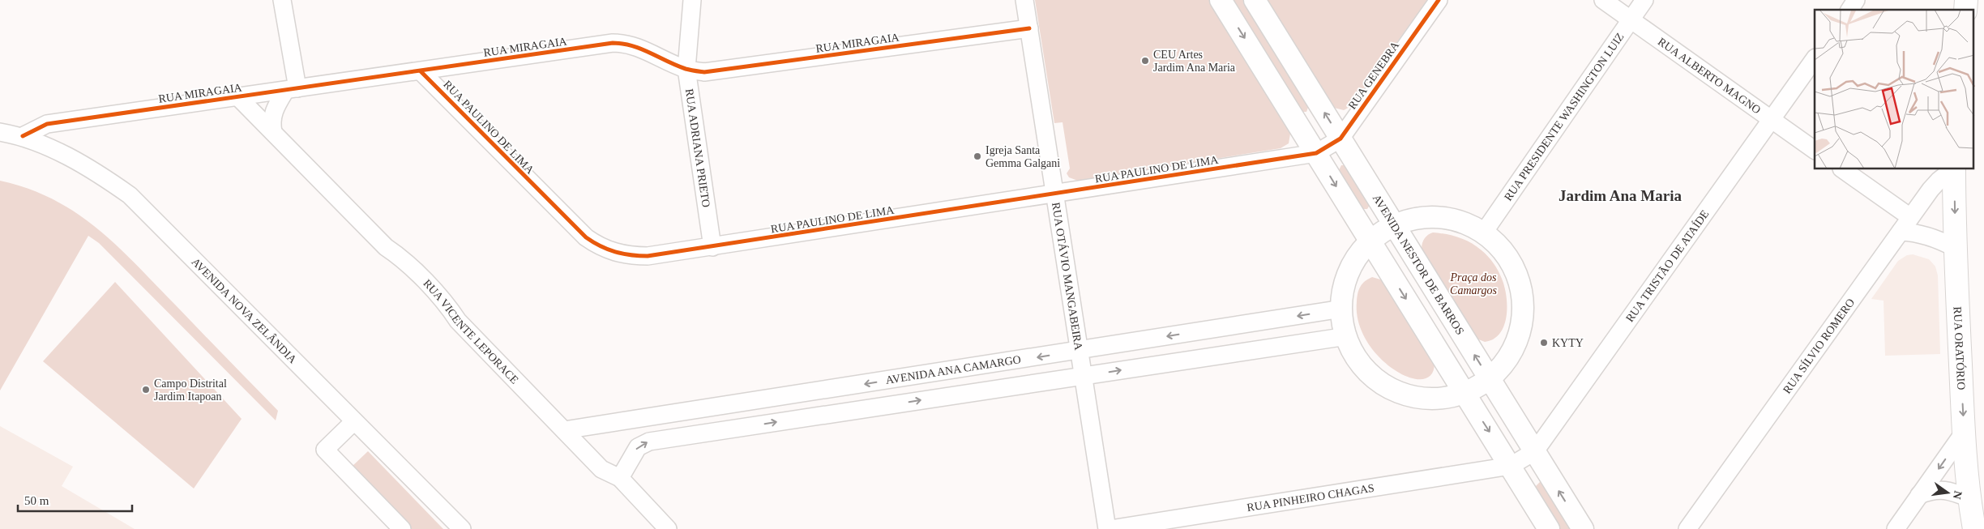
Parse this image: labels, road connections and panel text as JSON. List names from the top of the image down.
{
  "streets": {
    "main road": ["RUA ORATÓRIO"],
    "street": [
      "RUA MIRAGAIA",
      "RUA GENEBRA",
      "RUA ALBERTO MAGNO",
      "RUA PRESIDENTE WASHINGTON LUIZ",
      "RUA PAULINO DE LIMA",
      "RUA ADRIANA PRIETO",
      "AVENIDA NESTOR DE BARROS",
      "RUA TRISTÃO DE ATAÍDE",
      "RUA OTÁVIO MANGABEIRA",
      "AVENIDA NOVA ZELÂNDIA",
      "RUA VICENTE LEPORACE",
      "RUA SÍLVIO ROMERO",
      "AVENIDA ANA CAMARGO",
      "RUA PINHEIRO CHAGAS"
    ]
  },
  "crossings": [
    ["RUA MIRAGAIA", "RUA PAULINO DE LIMA"],
    ["RUA MIRAGAIA", "RUA ADRIANA PRIETO"],
    ["RUA MIRAGAIA", "RUA OTÁVIO MANGABEIRA"],
    ["RUA MIRAGAIA", "AVENIDA NOVA ZELÂNDIA"],
    ["RUA MIRAGAIA", "RUA VICENTE LEPORACE"],
    ["RUA GENEBRA", "RUA PAULINO DE LIMA"],
    ["RUA GENEBRA", "AVENIDA NESTOR DE BARROS"],
    ["RUA ALBERTO MAGNO", "RUA PRESIDENTE WASHINGTON LUIZ"],
    ["RUA ALBERTO MAGNO", "RUA TRISTÃO DE ATAÍDE"],
    ["RUA PAULINO DE LIMA", "RUA ADRIANA PRIETO"],
    ["RUA PAULINO DE LIMA", "RUA OTÁVIO MANGABEIRA"],
    ["AVENIDA NESTOR DE BARROS", "RUA TRISTÃO DE ATAÍDE"],
    ["RUA TRISTÃO DE ATAÍDE", "RUA PINHEIRO CHAGAS"],
    ["RUA OTÁVIO MANGABEIRA", "AVENIDA ANA CAMARGO"],
    ["RUA VICENTE LEPORACE", "AVENIDA ANA CAMARGO"]
  ],
  "one_way": ["RUA ORATÓRIO"],
  "districts": ["Jardim Ana Maria"],
  "parks": ["Praça dos Camargos"],
  "places": [
    "CEU Artes Jardim Ana Maria",
    "Igreja Santa Gemma Galgani",
    "KYTY",
    "Campo Distrital Jardim Itapoan"
  ],
  "scale_bar": "50 m",
  "north": "right"
}
